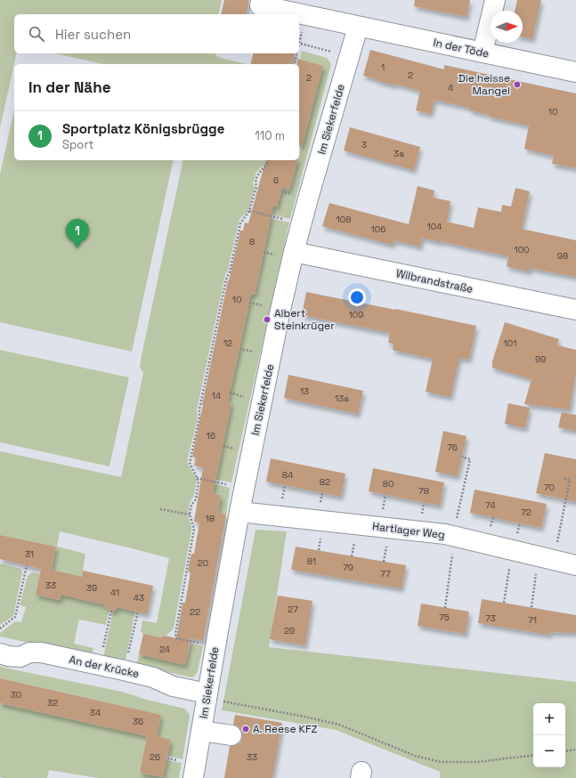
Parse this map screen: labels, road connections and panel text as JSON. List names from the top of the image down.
{
  "streets": {
    "street": [
      "In der Töde",
      "Im Siekerfelde",
      "Wilbrandstraße",
      "Hartlager Weg",
      "An der Krücke"
    ]
  },
  "crossings": [
    ["In der Töde", "Im Siekerfelde"],
    ["Im Siekerfelde", "Wilbrandstraße"],
    ["Im Siekerfelde", "Hartlager Weg"],
    ["Im Siekerfelde", "An der Krücke"]
  ],
  "places": ["Die heisse Mangel", "Albert Steinkrüger", "A. Reese KFZ"],
  "house_numbers": [
    "1",
    "2",
    "2",
    "4",
    "10",
    "3",
    "3a",
    "6",
    "108",
    "104",
    "106",
    "8",
    "100",
    "98",
    "10",
    "109",
    "12",
    "101",
    "99",
    "13",
    "14",
    "13a",
    "16",
    "76",
    "84",
    "82",
    "80",
    "70",
    "78",
    "74",
    "72",
    "18",
    "31",
    "81",
    "20",
    "79",
    "77",
    "33",
    "39",
    "41",
    "43",
    "27",
    "22",
    "75",
    "73",
    "71",
    "29",
    "24",
    "30",
    "32",
    "34",
    "36",
    "26",
    "33"
  ],
  "north": "right",
  "page": {
    "search": "Hier suchen",
    "heading": "In der Nähe",
    "list": [
      {
        "mark": "1",
        "name": "Sportplatz Königsbrügge",
        "note": "Sport",
        "value": "110 m"
      }
    ],
    "pins": "1",
    "map_buttons": ["+", "−"]
  }
}
